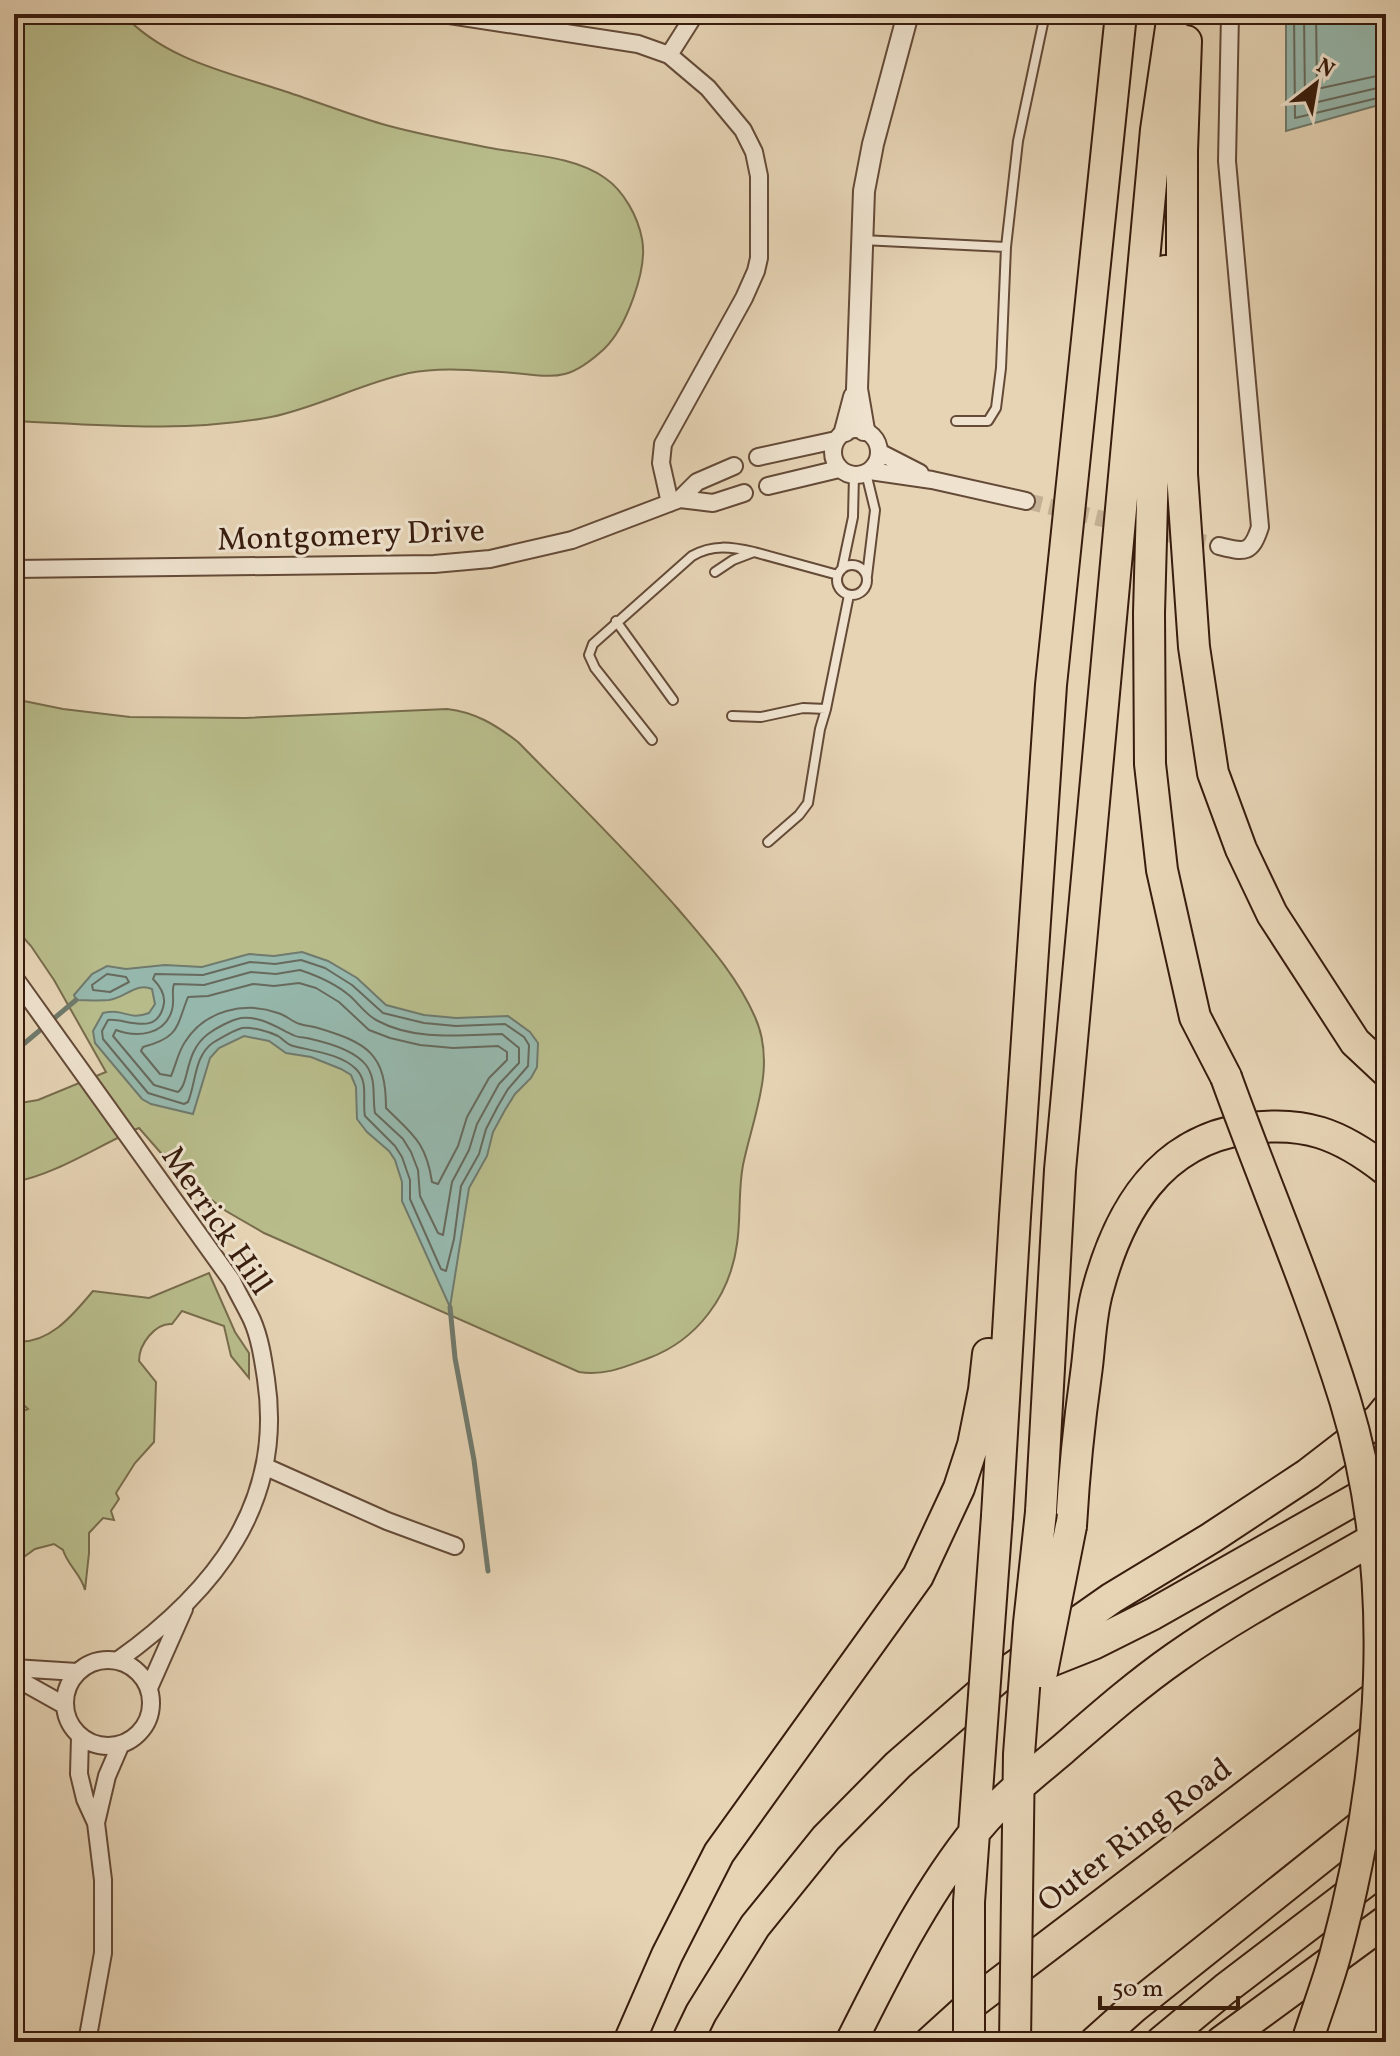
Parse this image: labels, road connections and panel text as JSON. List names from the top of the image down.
{
  "streets": {
    "highway": ["Outer Ring Road"],
    "street": ["Montgomery Drive", "Merrick Hill"]
  },
  "scale_bar": "50 m",
  "north": "top right"
}
